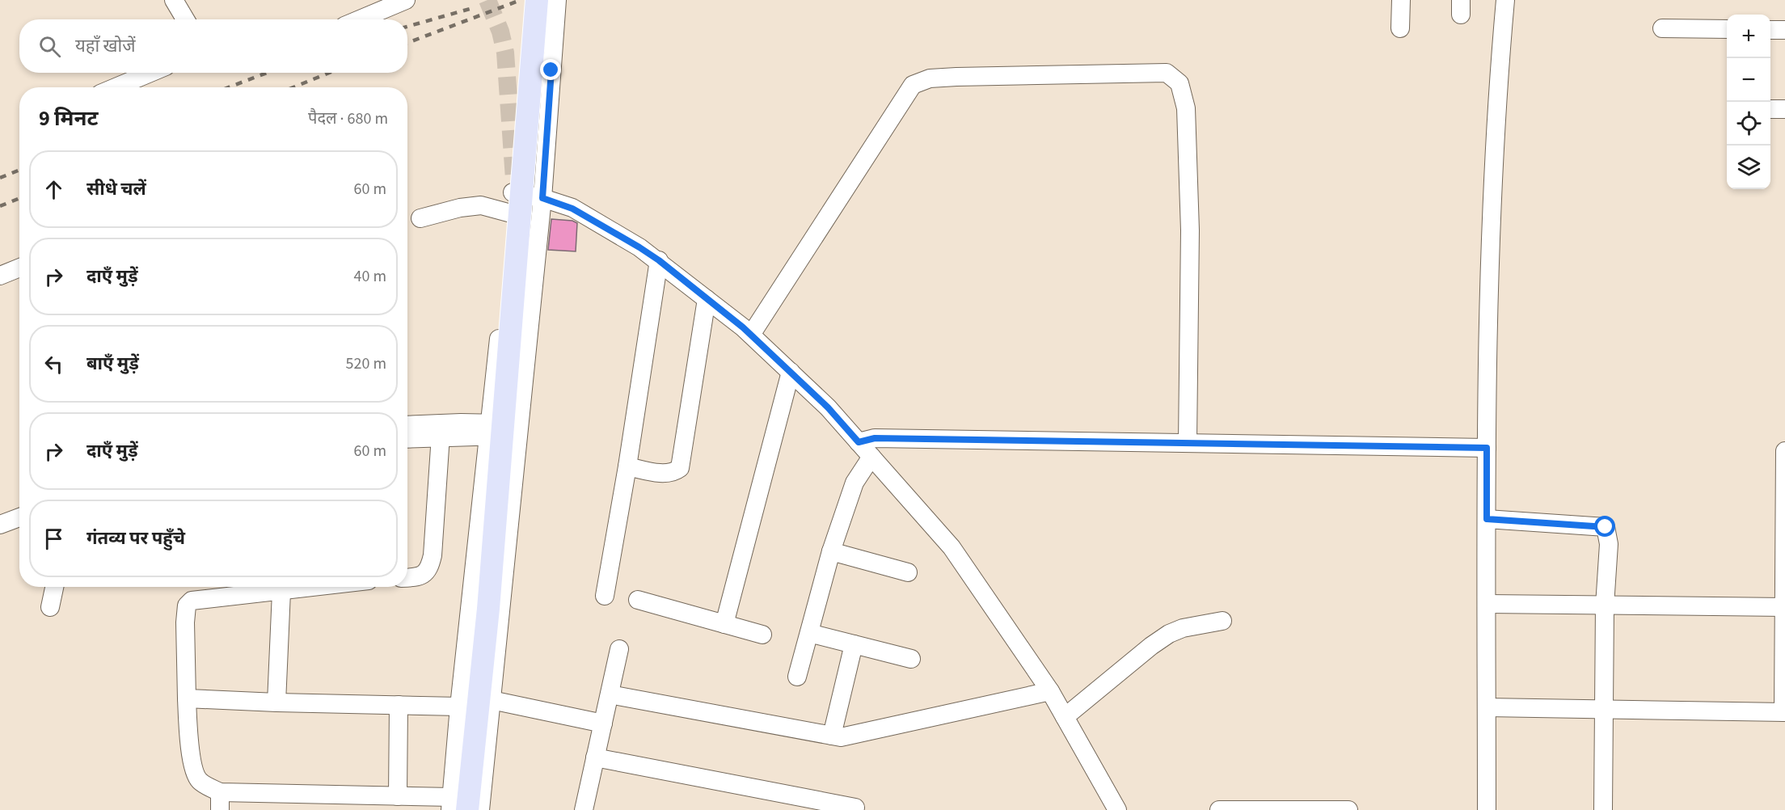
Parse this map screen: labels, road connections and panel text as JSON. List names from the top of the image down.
{
  "page": {
    "map_buttons": ["+", "−"],
    "search": "यहाँ खोजें",
    "heading": ["9 मिनट", "पैदल · 680 m"],
    "list": [
      ["सीधे चलें", "60 m"],
      ["दाएँ मुड़ें", "40 m"],
      ["बाएँ मुड़ें", "520 m"],
      ["दाएँ मुड़ें", "60 m"],
      "गंतव्य पर पहुँचे"
    ]
  }
}
